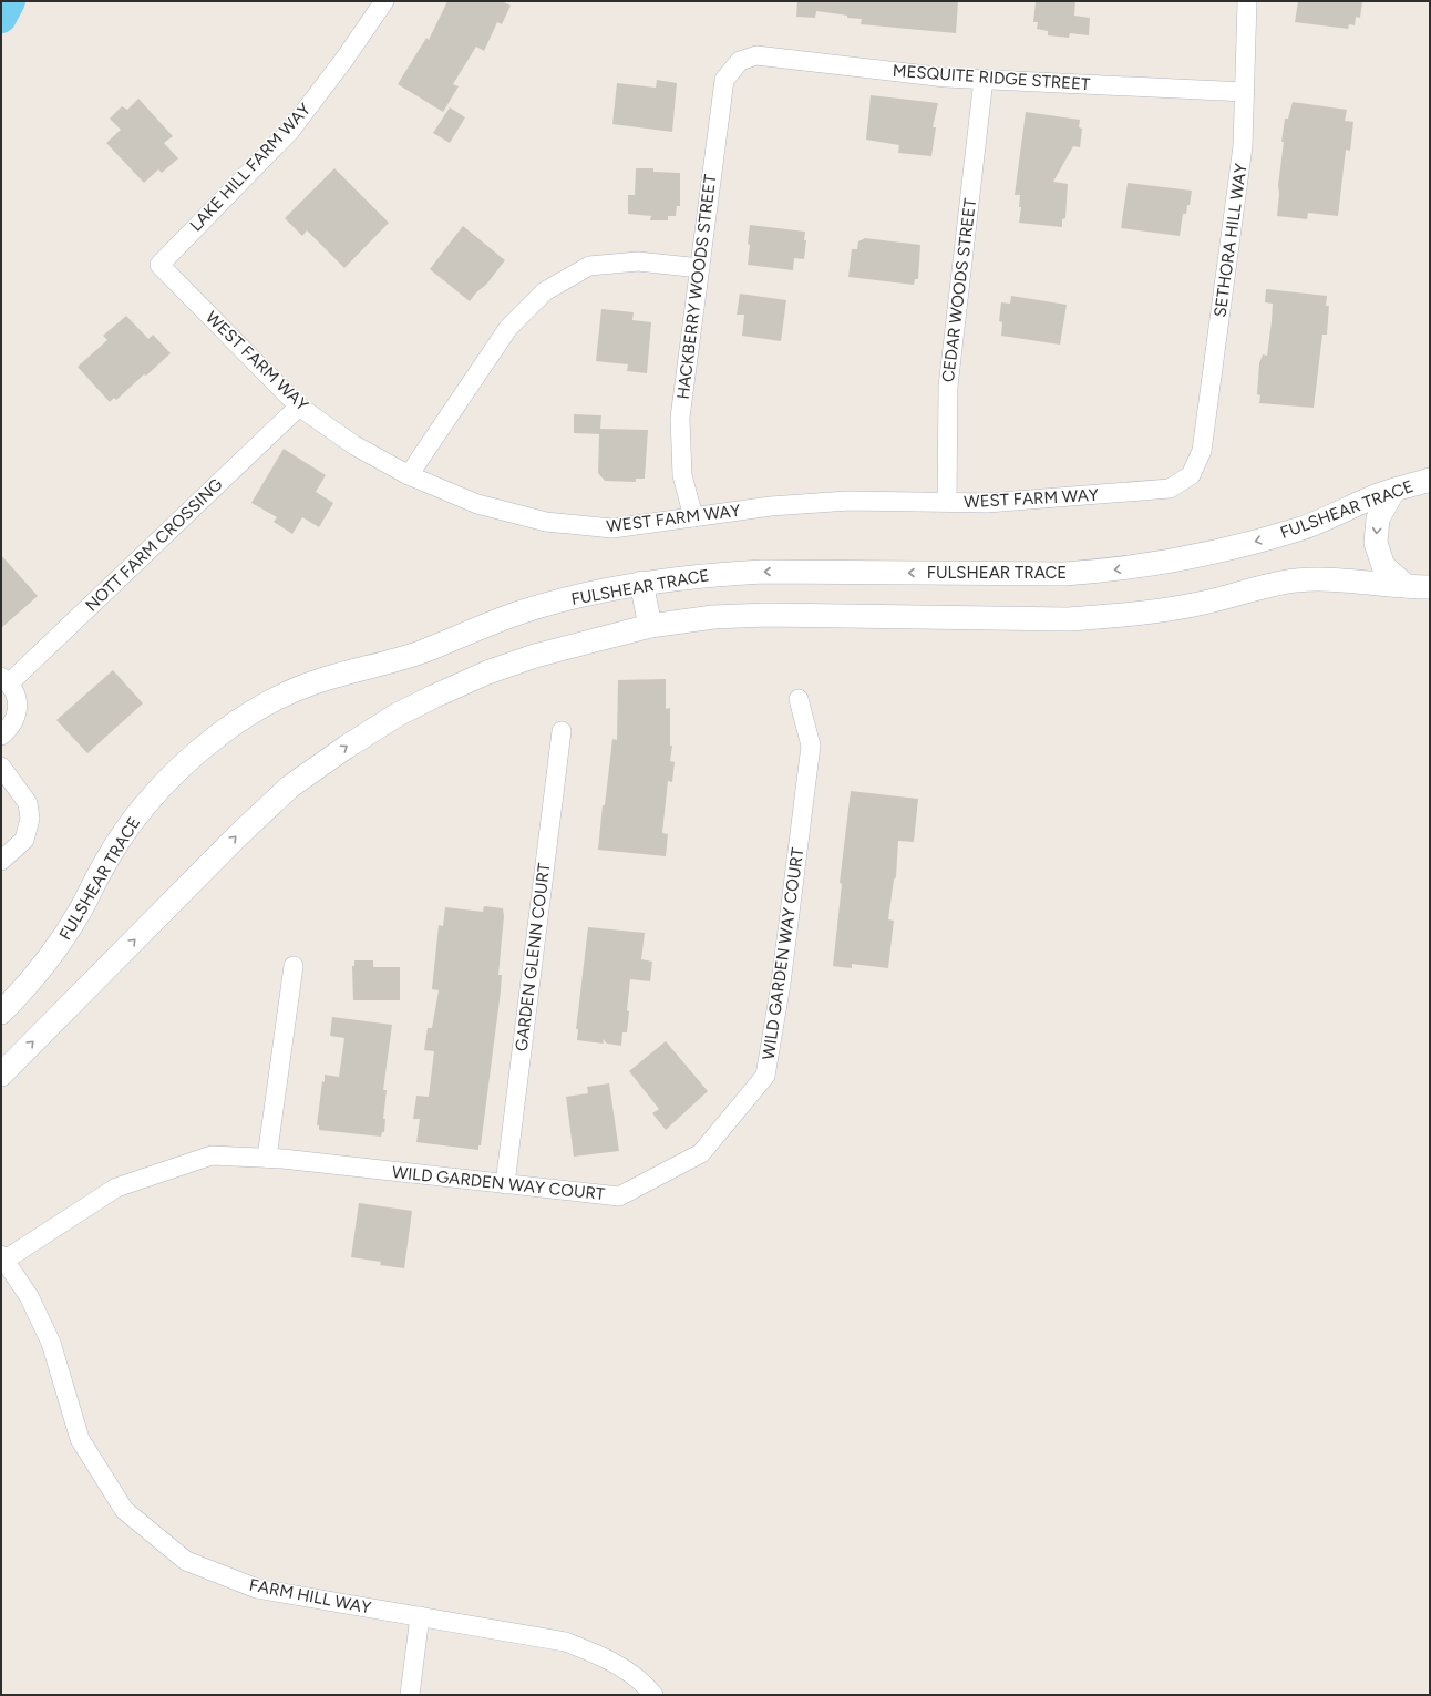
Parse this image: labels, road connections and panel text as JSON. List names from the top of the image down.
{
  "streets": {
    "street": [
      "MESQUITE RIDGE STREET",
      "LAKE HILL FARM WAY",
      "SETHORA HILL WAY",
      "HACKBERRY WOODS STREET",
      "CEDAR WOODS STREET",
      "WEST FARM WAY",
      "FULSHEAR TRACE",
      "NOTT FARM CROSSING",
      "WILD GARDEN WAY COURT",
      "GARDEN GLENN COURT",
      "FARM HILL WAY"
    ]
  },
  "crossings": [
    ["MESQUITE RIDGE STREET", "SETHORA HILL WAY"],
    ["MESQUITE RIDGE STREET", "HACKBERRY WOODS STREET"],
    ["MESQUITE RIDGE STREET", "CEDAR WOODS STREET"],
    ["LAKE HILL FARM WAY", "WEST FARM WAY"],
    ["SETHORA HILL WAY", "WEST FARM WAY"],
    ["HACKBERRY WOODS STREET", "WEST FARM WAY"],
    ["CEDAR WOODS STREET", "WEST FARM WAY"],
    ["WEST FARM WAY", "NOTT FARM CROSSING"],
    ["WILD GARDEN WAY COURT", "GARDEN GLENN COURT"],
    ["WILD GARDEN WAY COURT", "FARM HILL WAY"]
  ]
}
